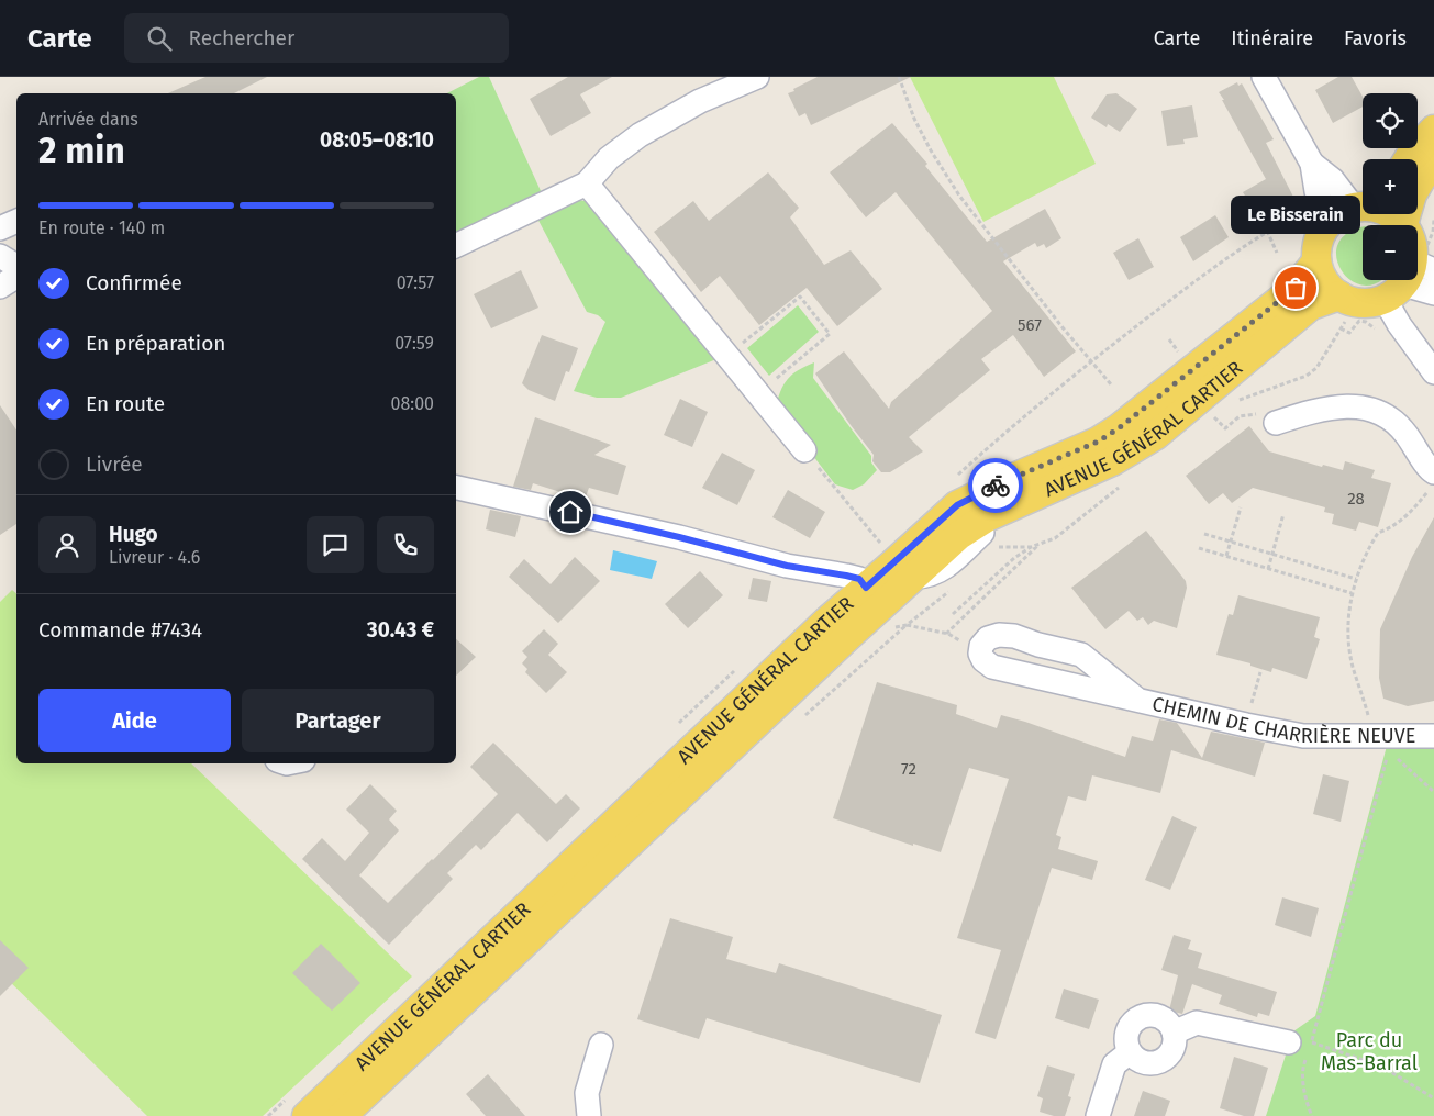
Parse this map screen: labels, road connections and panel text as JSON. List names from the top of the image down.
{
  "streets": {
    "main road": ["AVENUE GÉNÉRAL CARTIER"],
    "street": ["CHEMIN DE CHARRIÈRE NEUVE"]
  },
  "parks": ["Parc du Mas-Barral"],
  "places": ["Le Bisserain"],
  "house_numbers": ["567", "28", "72"],
  "page": {
    "header": "Carte",
    "search": "Rechercher",
    "nav": ["Carte", "Itinéraire", "Favoris"],
    "map_buttons": ["+", "−"],
    "heading": ["2 min", "Arrivée dans", "08:05–08:10"],
    "panel": [
      "Hugo",
      "Livreur · 4.6",
      "Commande #7434",
      "30.43 €"
    ],
    "bar": "En route · 140 m",
    "bubble": "Le Bisserain",
    "list": [
      ["Confirmée", "07:57"],
      ["En préparation", "07:59"],
      ["En route", "08:00"],
      "Livrée"
    ],
    "buttons": ["Aide", "Partager"]
  }
}
